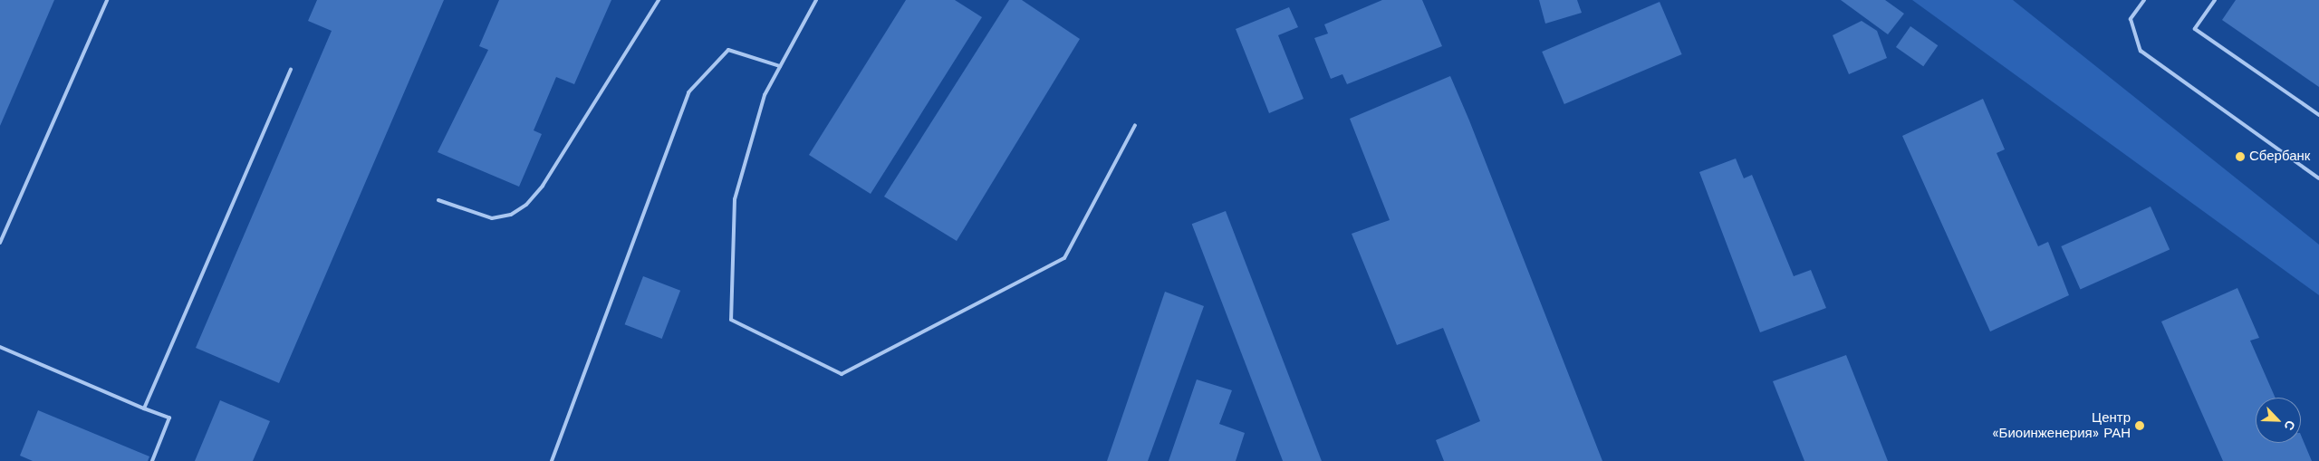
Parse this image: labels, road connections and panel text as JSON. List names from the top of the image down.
{
  "places": ["Сбербанк", "Центр «Биоинженерия» РАН"],
  "north": "bottom right"
}
